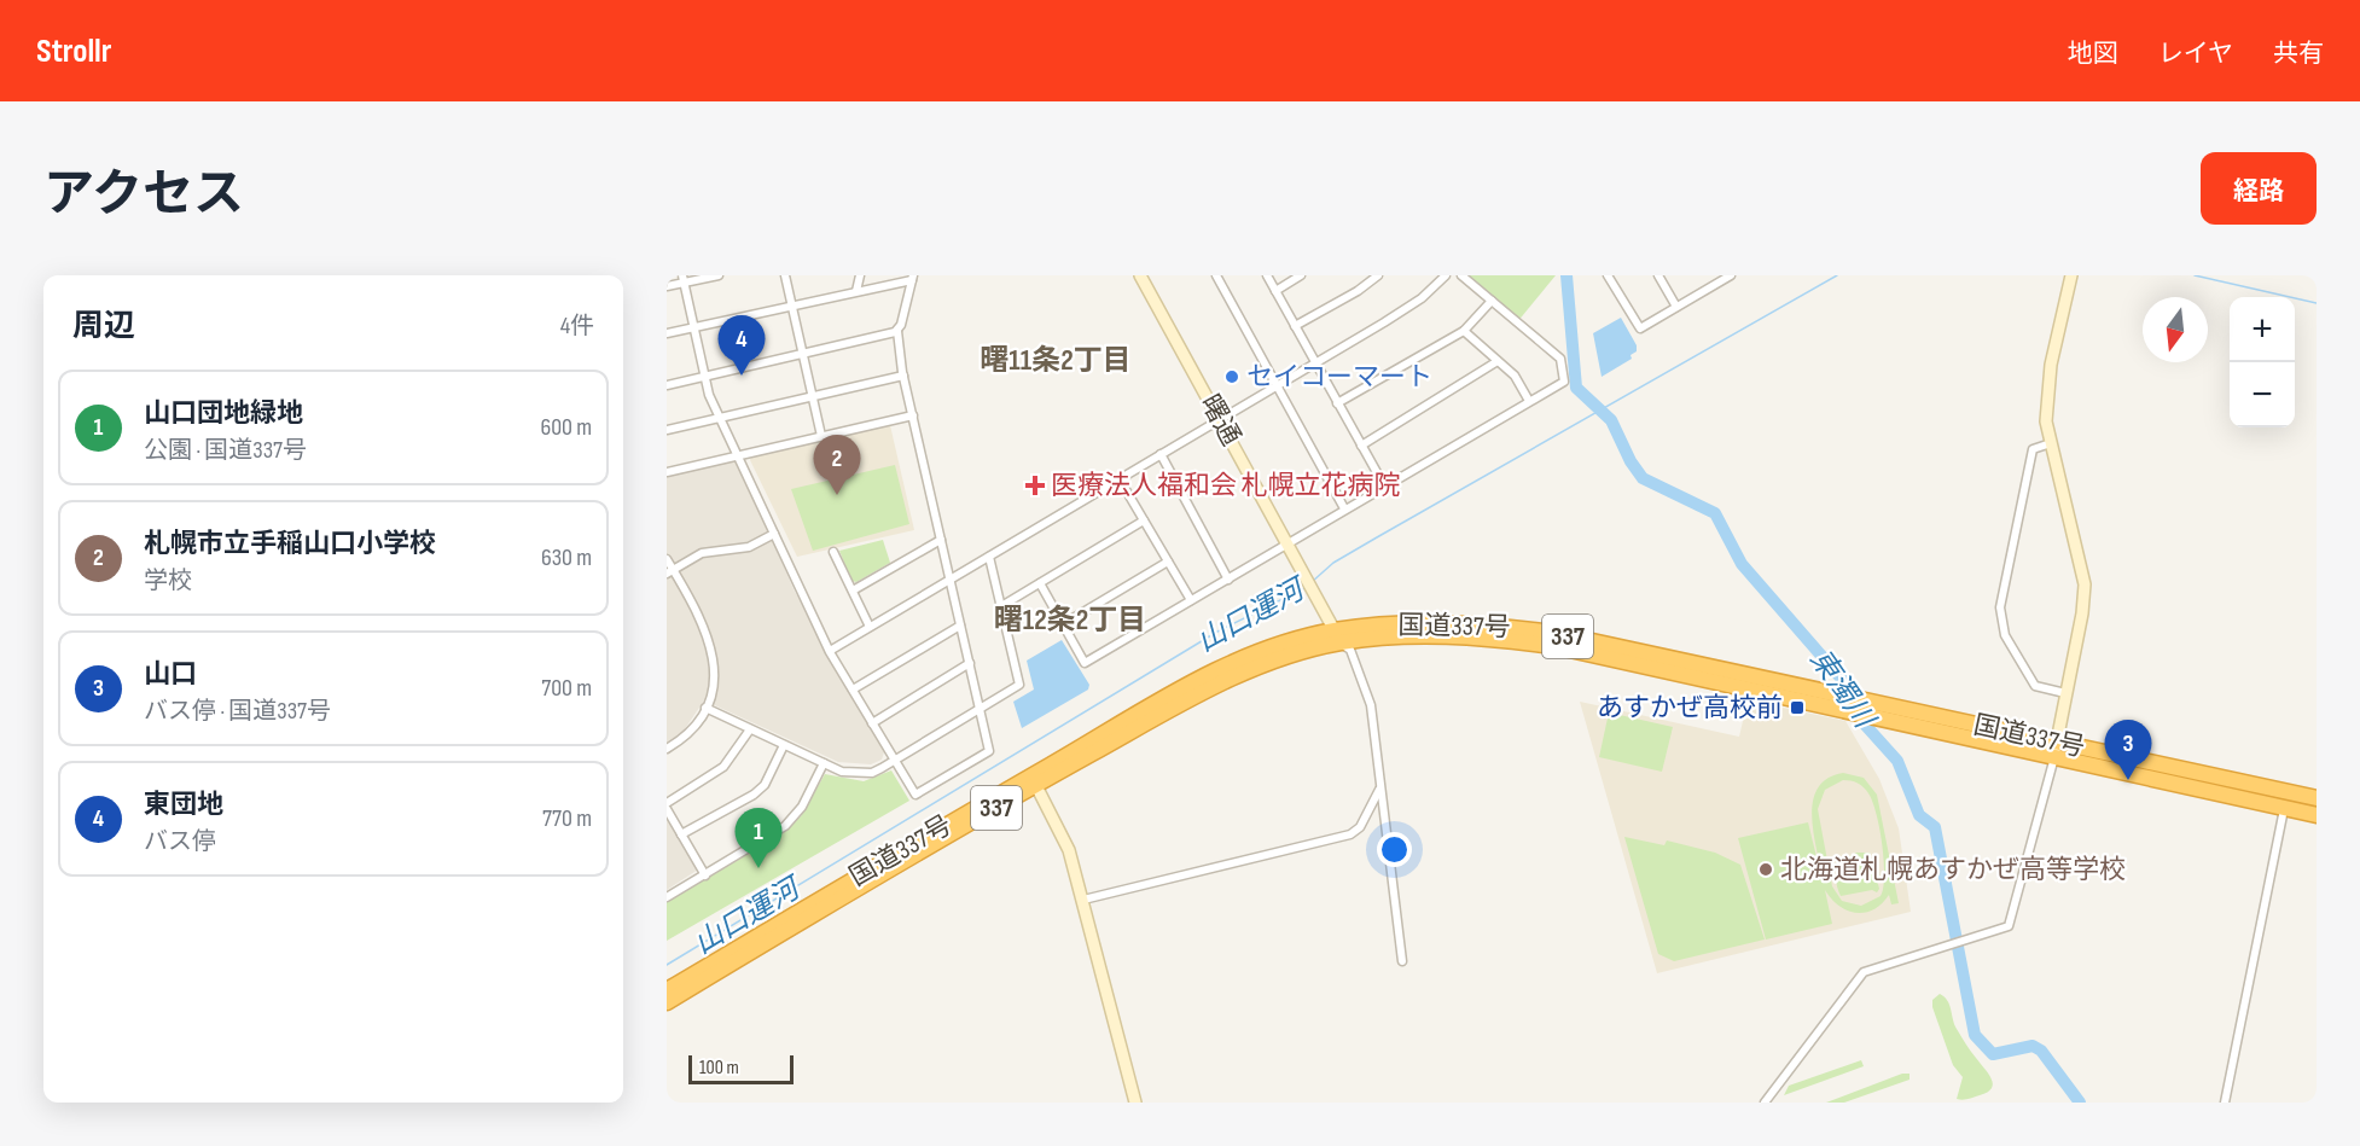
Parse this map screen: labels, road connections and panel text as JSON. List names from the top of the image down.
{
  "streets": {
    "highway": ["国道337号", "337"],
    "street": ["曙通"]
  },
  "crossings": [
    ["曙通", "国道337号"]
  ],
  "districts": ["曙11条2丁目", "曙12条2丁目"],
  "water": ["山口運河", "東濁川"],
  "places": {
    "other": ["セイコーマート", "北海道札幌あすかぜ高等学校"],
    "health": ["医療法人福和会 札幌立花病院"],
    "transit": ["あすかぜ高校前"]
  },
  "scale_bar": "100 m",
  "north": "bottom",
  "page": {
    "header": "Strollr",
    "nav": ["地図", "レイヤ", "共有"],
    "title": "アクセス",
    "buttons": "経路",
    "heading": ["周辺", "4件"],
    "map_buttons": ["+", "−"],
    "pins": [
      "4",
      "2",
      "3",
      "1"
    ],
    "list": [
      {
        "mark": "1",
        "name": "山口団地緑地",
        "note": "公園 · 国道337号",
        "value": "600 m"
      },
      {
        "mark": "2",
        "name": "札幌市立手稲山口小学校",
        "note": "学校",
        "value": "630 m"
      },
      {
        "mark": "3",
        "name": "山口",
        "note": "バス停 · 国道337号",
        "value": "700 m"
      },
      {
        "mark": "4",
        "name": "東団地",
        "note": "バス停",
        "value": "770 m"
      }
    ],
    "scale": "100 m"
  }
}
